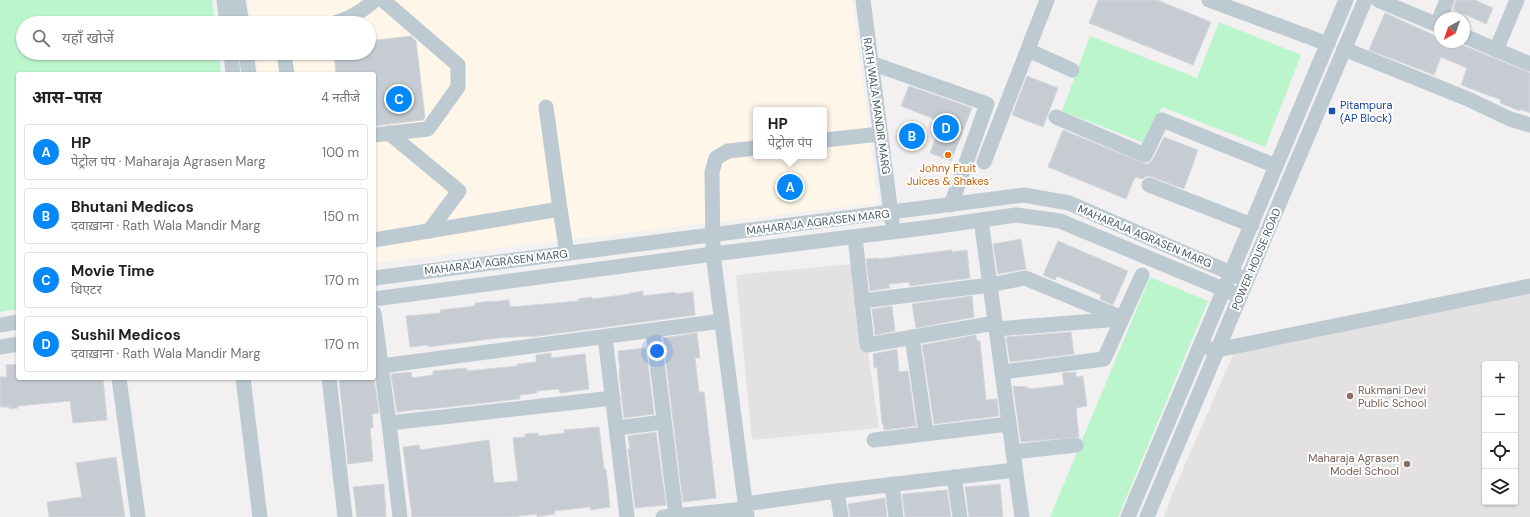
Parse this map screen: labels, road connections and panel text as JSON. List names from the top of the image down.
{
  "streets": {
    "street": ["RATH WALA MANDIR MARG", "MAHARAJA AGRASEN MARG", "POWER HOUSE ROAD"]
  },
  "crossings": [
    ["RATH WALA MANDIR MARG", "MAHARAJA AGRASEN MARG"],
    ["MAHARAJA AGRASEN MARG", "POWER HOUSE ROAD"]
  ],
  "places": {
    "transit": ["Pitampura (AP Block)"],
    "other": ["Johny Fruit Juices & Shakes", "Rukmani Devi Public School", "Maharaja Agrasen Model School"]
  },
  "north": "bottom left",
  "page": {
    "search": "यहाँ खोजें",
    "heading": ["आस-पास", "4 नतीजे"],
    "pins": [
      "C",
      "D",
      "B",
      "A"
    ],
    "popup": ["HP", "पेट्रोल पंप"],
    "list": [
      {
        "mark": "A",
        "name": "HP",
        "note": "पेट्रोल पंप · Maharaja Agrasen Marg",
        "value": "100 m"
      },
      {
        "mark": "B",
        "name": "Bhutani Medicos",
        "note": "दवाख़ाना · Rath Wala Mandir Marg",
        "value": "150 m"
      },
      {
        "mark": "C",
        "name": "Movie Time",
        "note": "थिएटर",
        "value": "170 m"
      },
      {
        "mark": "D",
        "name": "Sushil Medicos",
        "note": "दवाख़ाना · Rath Wala Mandir Marg",
        "value": "170 m"
      }
    ],
    "map_buttons": ["+", "−"]
  }
}
